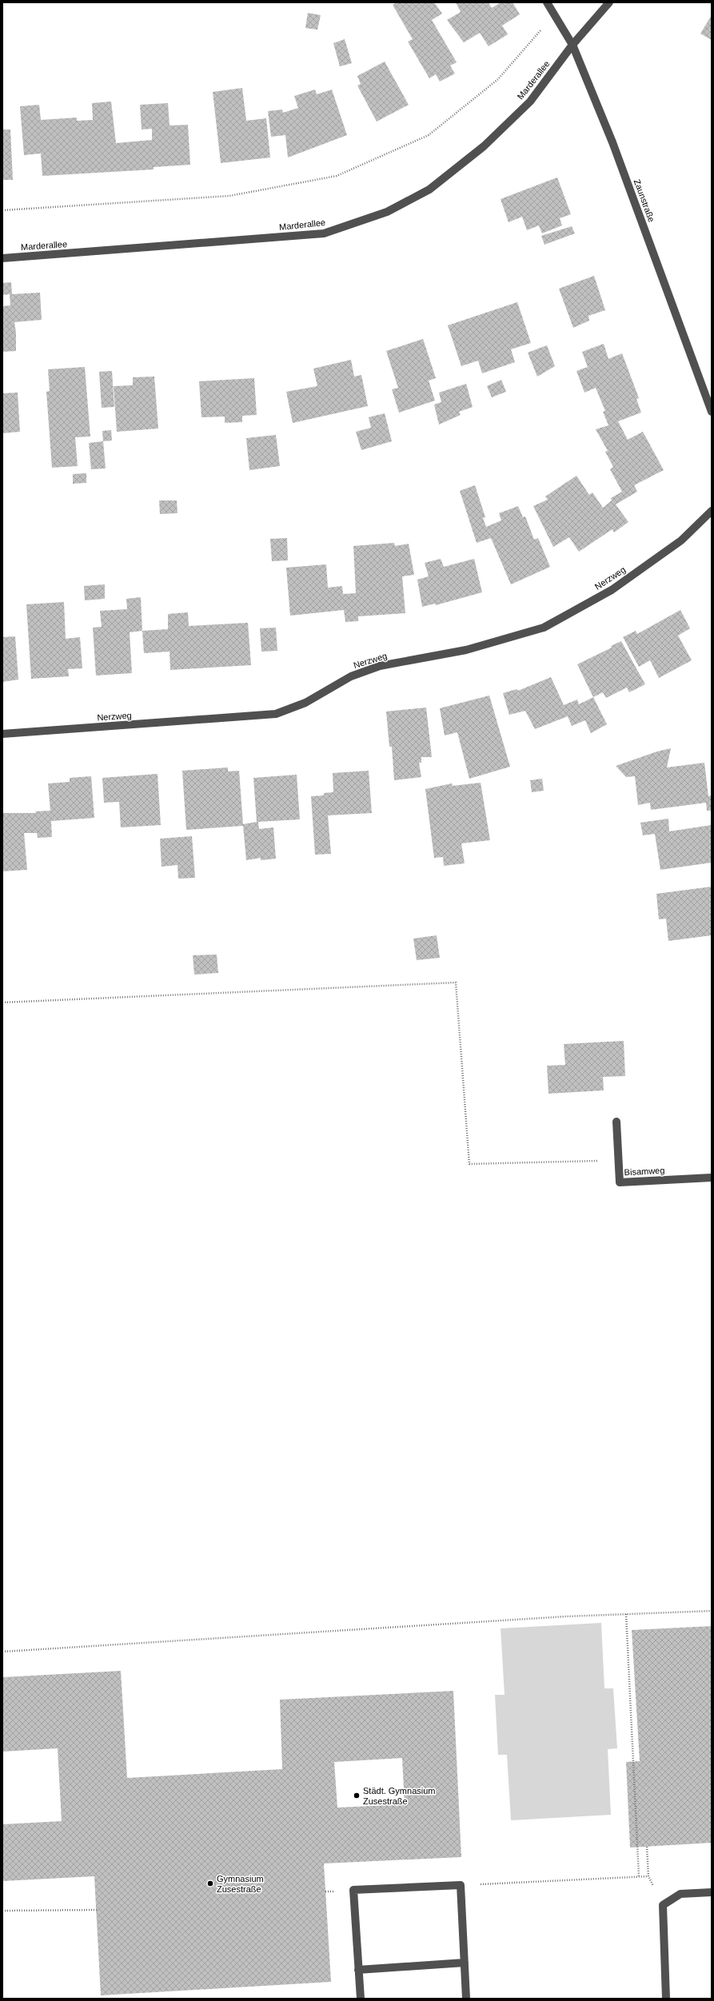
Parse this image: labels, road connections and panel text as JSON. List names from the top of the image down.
{
  "streets": {
    "street": [
      "Marderallee",
      "Zaunstraße",
      "Nerzweg",
      "Bisamweg"
    ]
  },
  "crossings": [
    ["Marderallee", "Zaunstraße"]
  ],
  "places": ["Städt. Gymnasium Zusestraße", "Gymnasium Zusestraße"]
}
